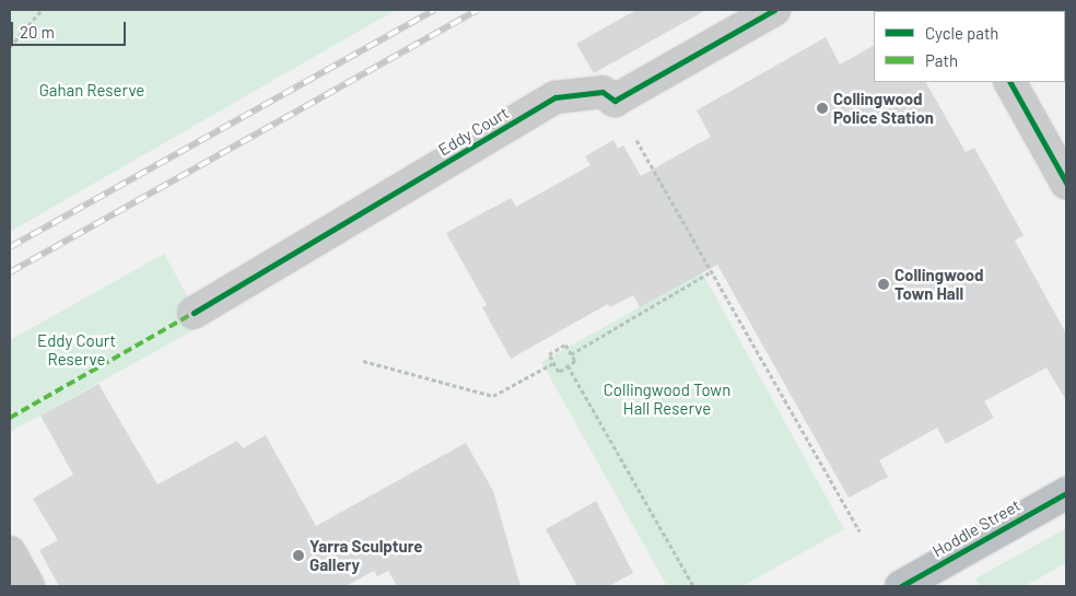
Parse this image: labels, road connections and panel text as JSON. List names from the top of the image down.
{
  "streets": {
    "highway": ["Hoddle Street"],
    "street": ["Eddy Court"]
  },
  "parks": ["Gahan Reserve", "Eddy Court Reserve", "Collingwood Town Hall Reserve"],
  "places": ["Collingwood Police Station", "Collingwood Town Hall", "Yarra Sculpture Gallery"],
  "legend": ["Cycle path", "Path"],
  "scale_bar": "20 m"
}
